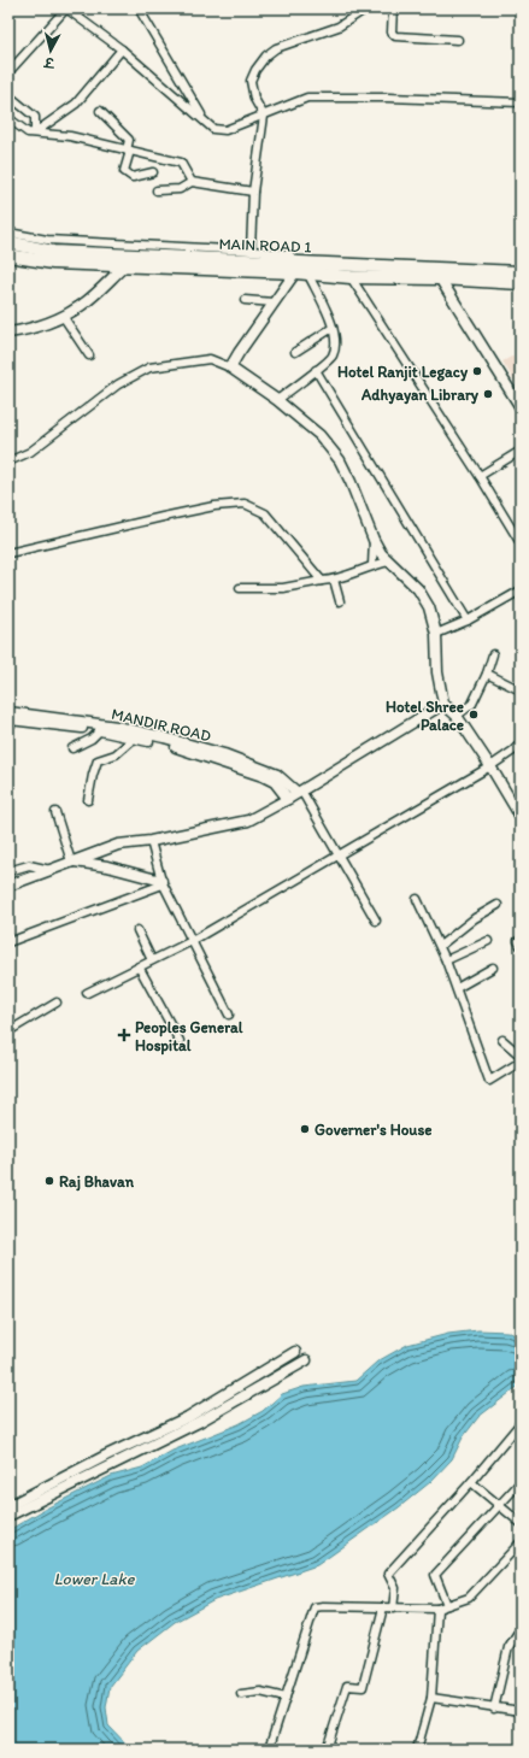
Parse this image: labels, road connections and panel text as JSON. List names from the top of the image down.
{
  "streets": {
    "main road": ["MAIN ROAD 1"],
    "street": ["MANDIR ROAD"]
  },
  "water": ["Lower Lake"],
  "places": {
    "other": [
      "Hotel Ranjit Legacy",
      "Adhyayan Library",
      "Hotel Shree Palace",
      "Governer's House",
      "Raj Bhavan"
    ],
    "health": ["Peoples General Hospital"]
  },
  "north": "bottom"
}
